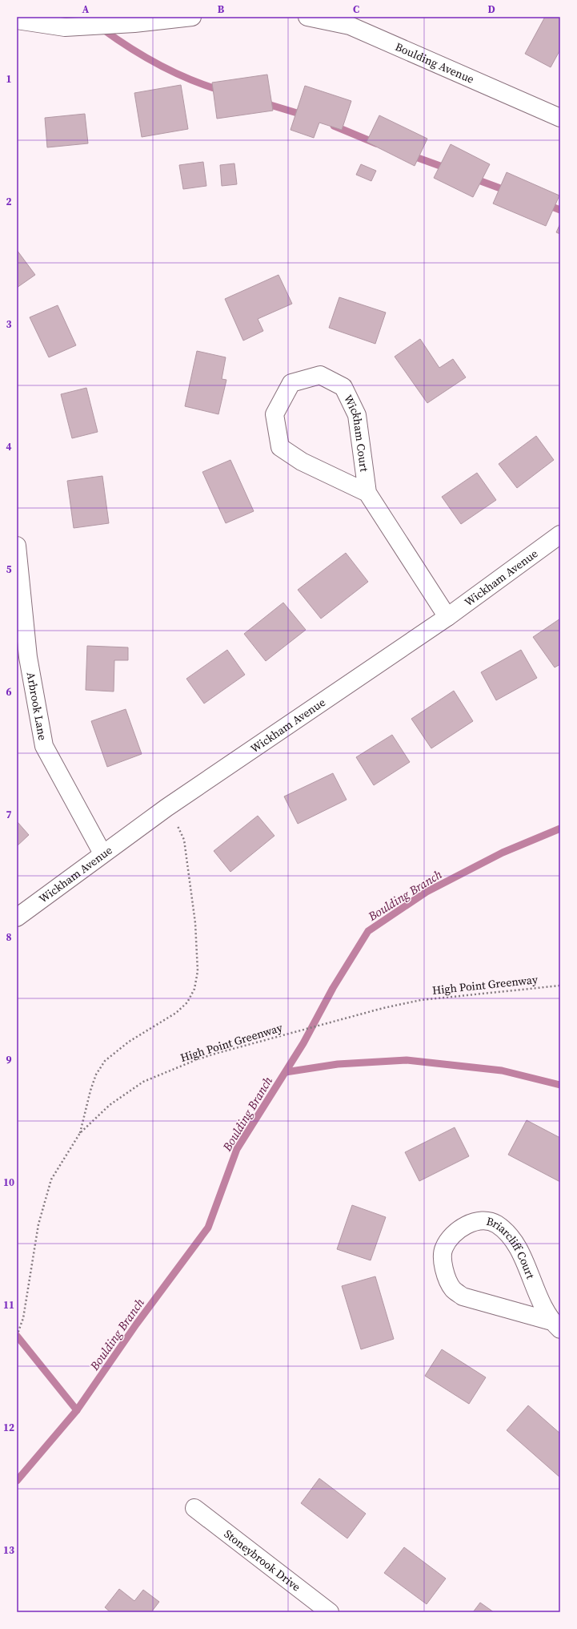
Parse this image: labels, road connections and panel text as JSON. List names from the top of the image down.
{
  "streets": {
    "street": [
      "Boulding Avenue",
      "Wickham Court",
      "Wickham Avenue",
      "Arbrook Lane",
      "Briarcliff Court",
      "Stoneybrook Drive"
    ],
    "path": ["High Point Greenway"]
  },
  "crossings": [
    ["Wickham Court", "Wickham Avenue"],
    ["Wickham Avenue", "Arbrook Lane"]
  ],
  "water": ["Boulding Branch"],
  "grid": {
    "columns": [
      "A",
      "B",
      "C",
      "D"
    ],
    "rows": [
      "1",
      "2",
      "3",
      "4",
      "5",
      "6",
      "7",
      "8",
      "9",
      "10",
      "11",
      "12",
      "13"
    ]
  }
}
